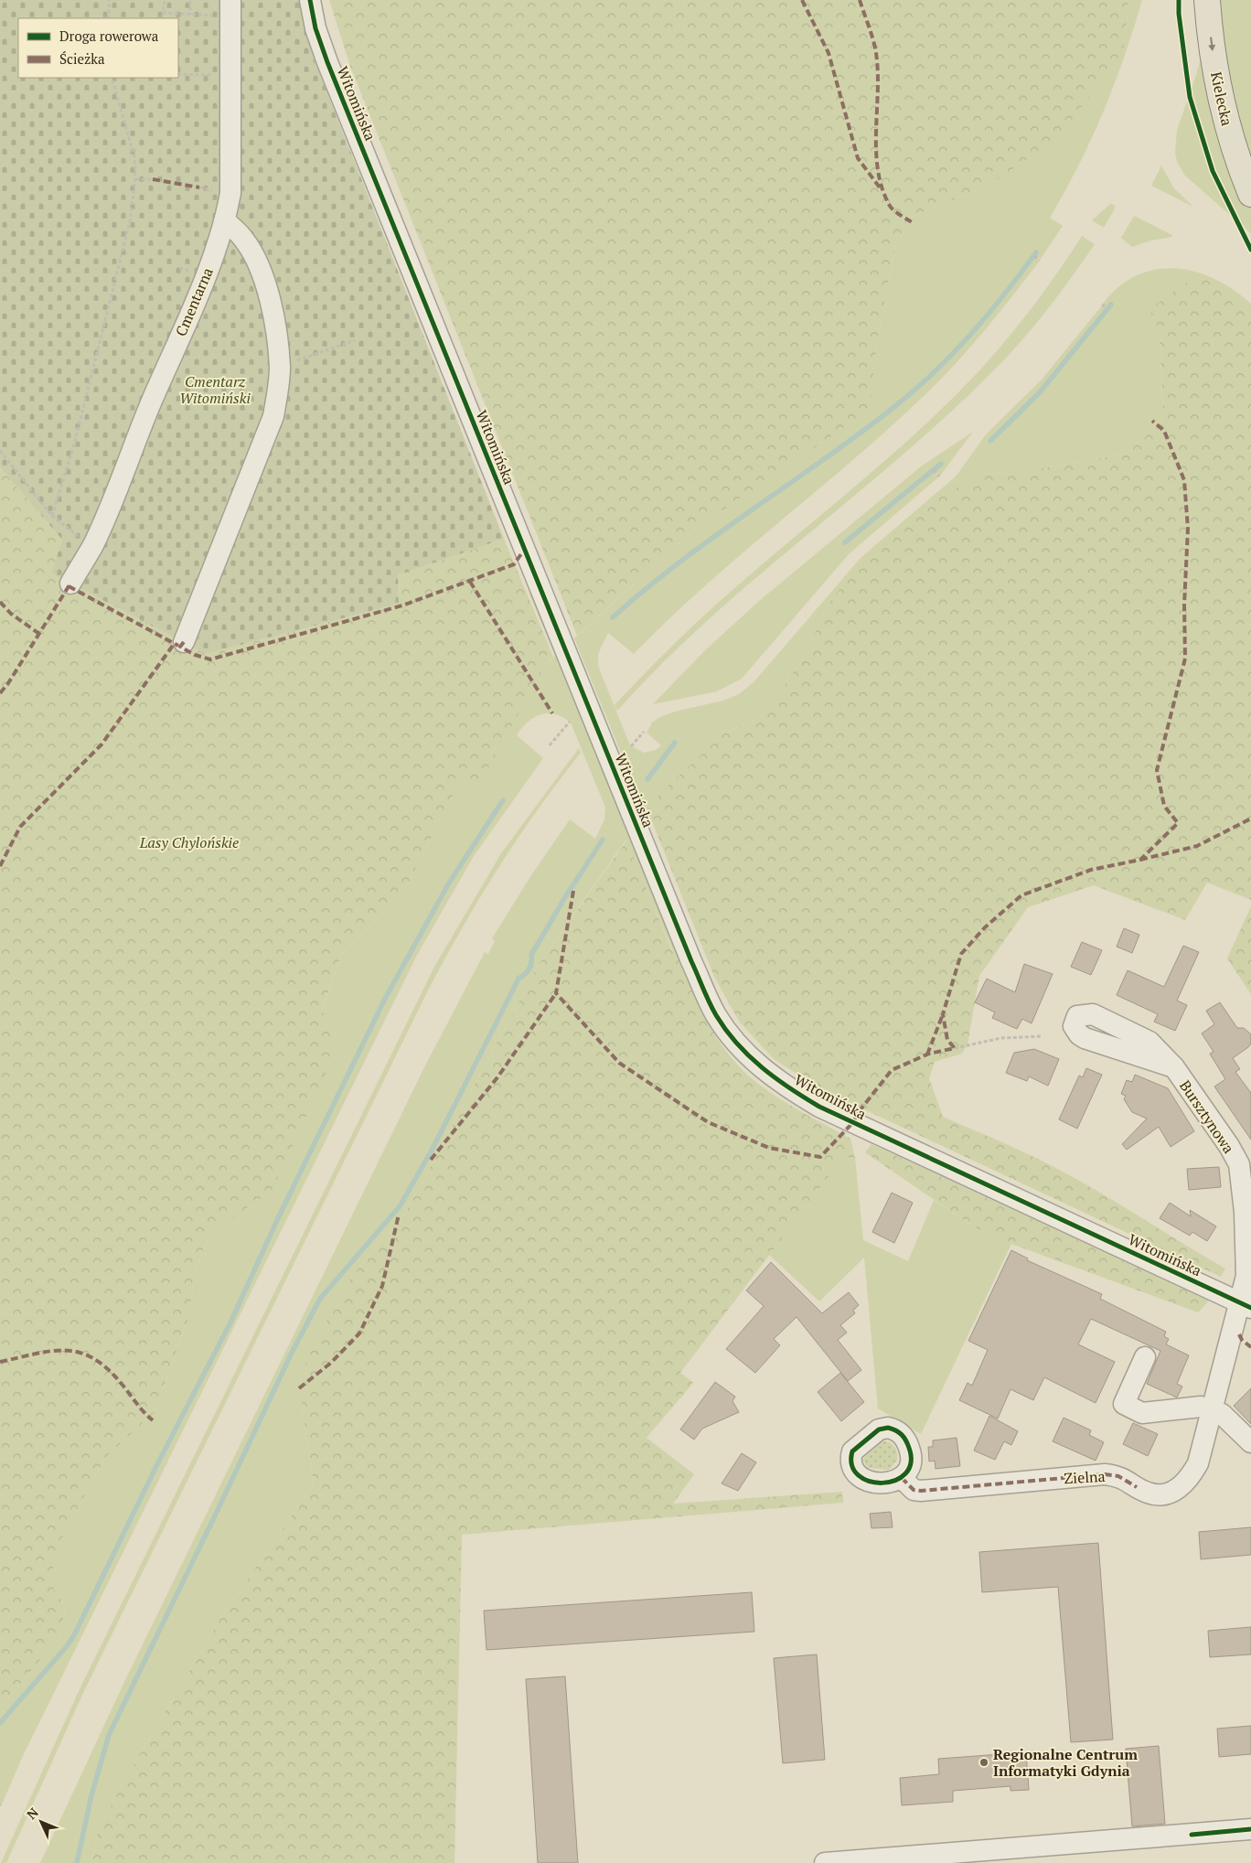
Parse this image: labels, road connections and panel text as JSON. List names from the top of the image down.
{
  "streets": {
    "main road": ["Kielecka"],
    "street": [
      "Witomińska",
      "Cmentarna",
      "Bursztynowa",
      "Zielna"
    ]
  },
  "crossings": [
    ["Witomińska", "Bursztynowa"],
    ["Witomińska", "Zielna"],
    ["Bursztynowa", "Zielna"]
  ],
  "one_way": ["Kielecka"],
  "parks": ["Cmentarz Witomiński", "Lasy Chylońskie"],
  "places": ["Regionalne Centrum Informatyki Gdynia"],
  "legend": ["Droga rowerowa", "Ścieżka"],
  "north": "top left"
}
